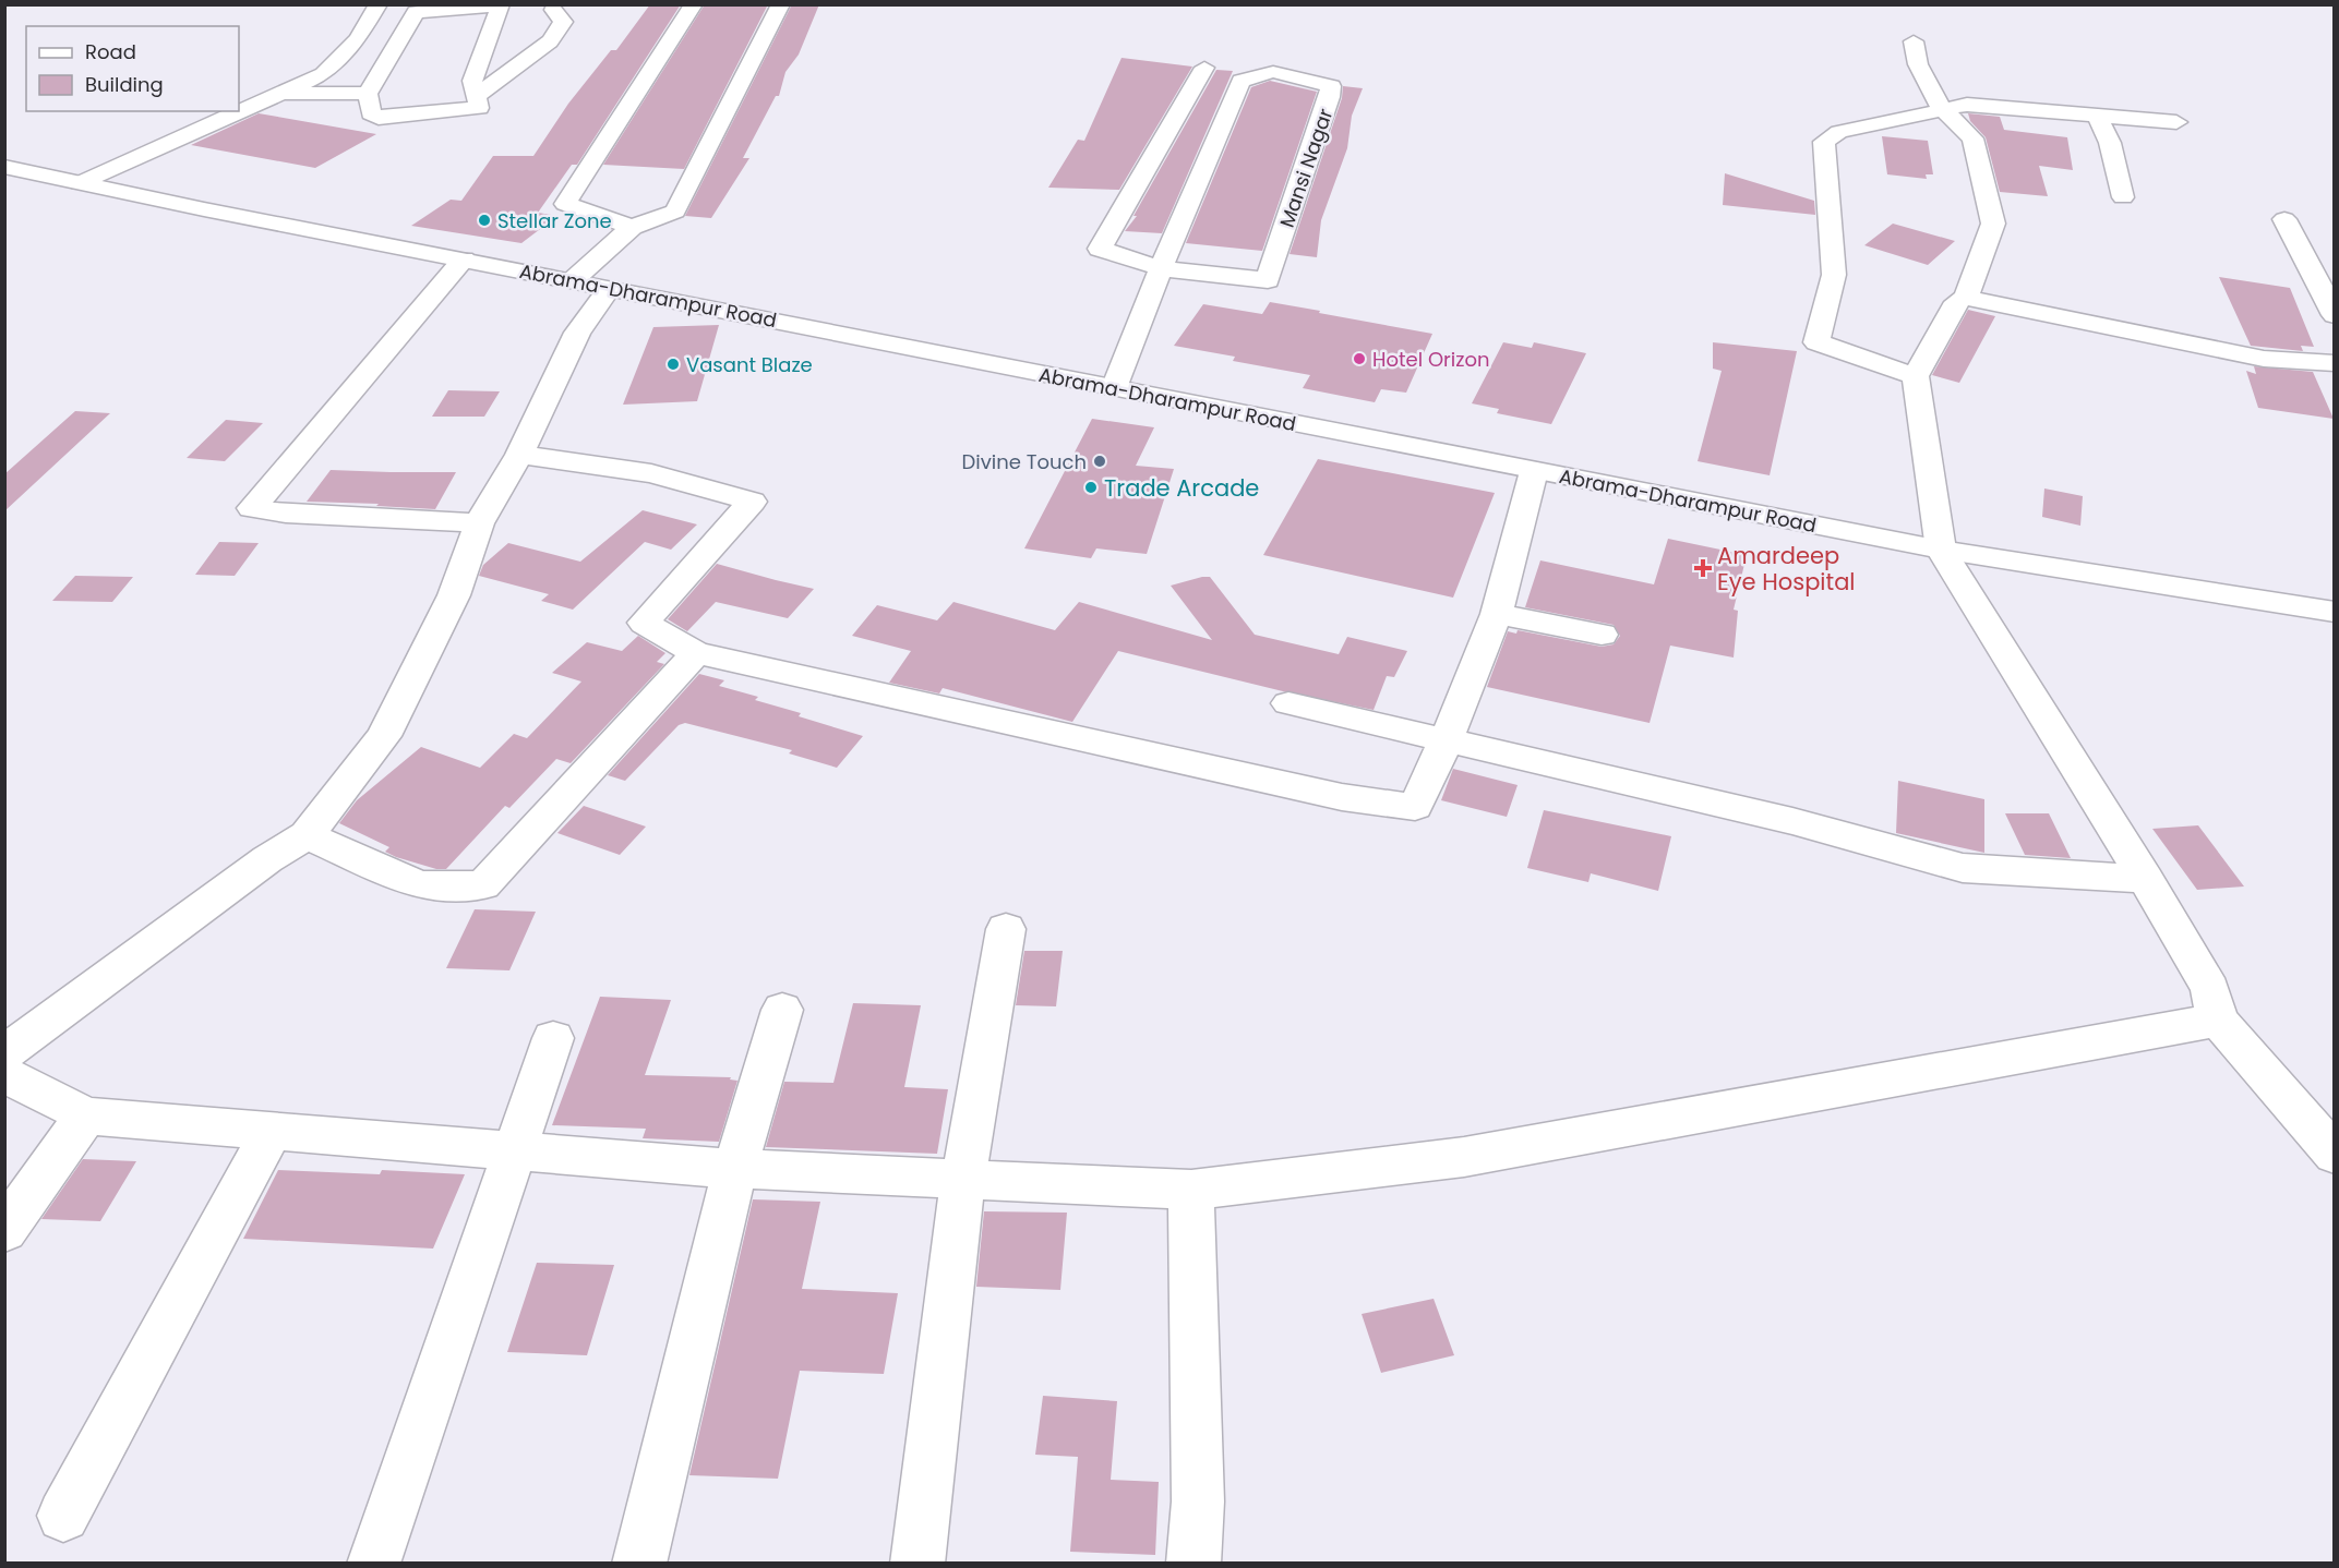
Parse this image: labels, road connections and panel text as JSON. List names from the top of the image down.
{
  "streets": {
    "street": ["Mansi Nagar", "Abrama-Dharampur Road"]
  },
  "crossings": [
    ["Mansi Nagar", "Abrama-Dharampur Road"]
  ],
  "places": {
    "other": [
      "Stellar Zone",
      "Hotel Orizon",
      "Vasant Blaze",
      "Divine Touch",
      "Trade Arcade"
    ],
    "health": ["Amardeep Eye Hospital"]
  },
  "legend": ["Road", "Building"]
}
